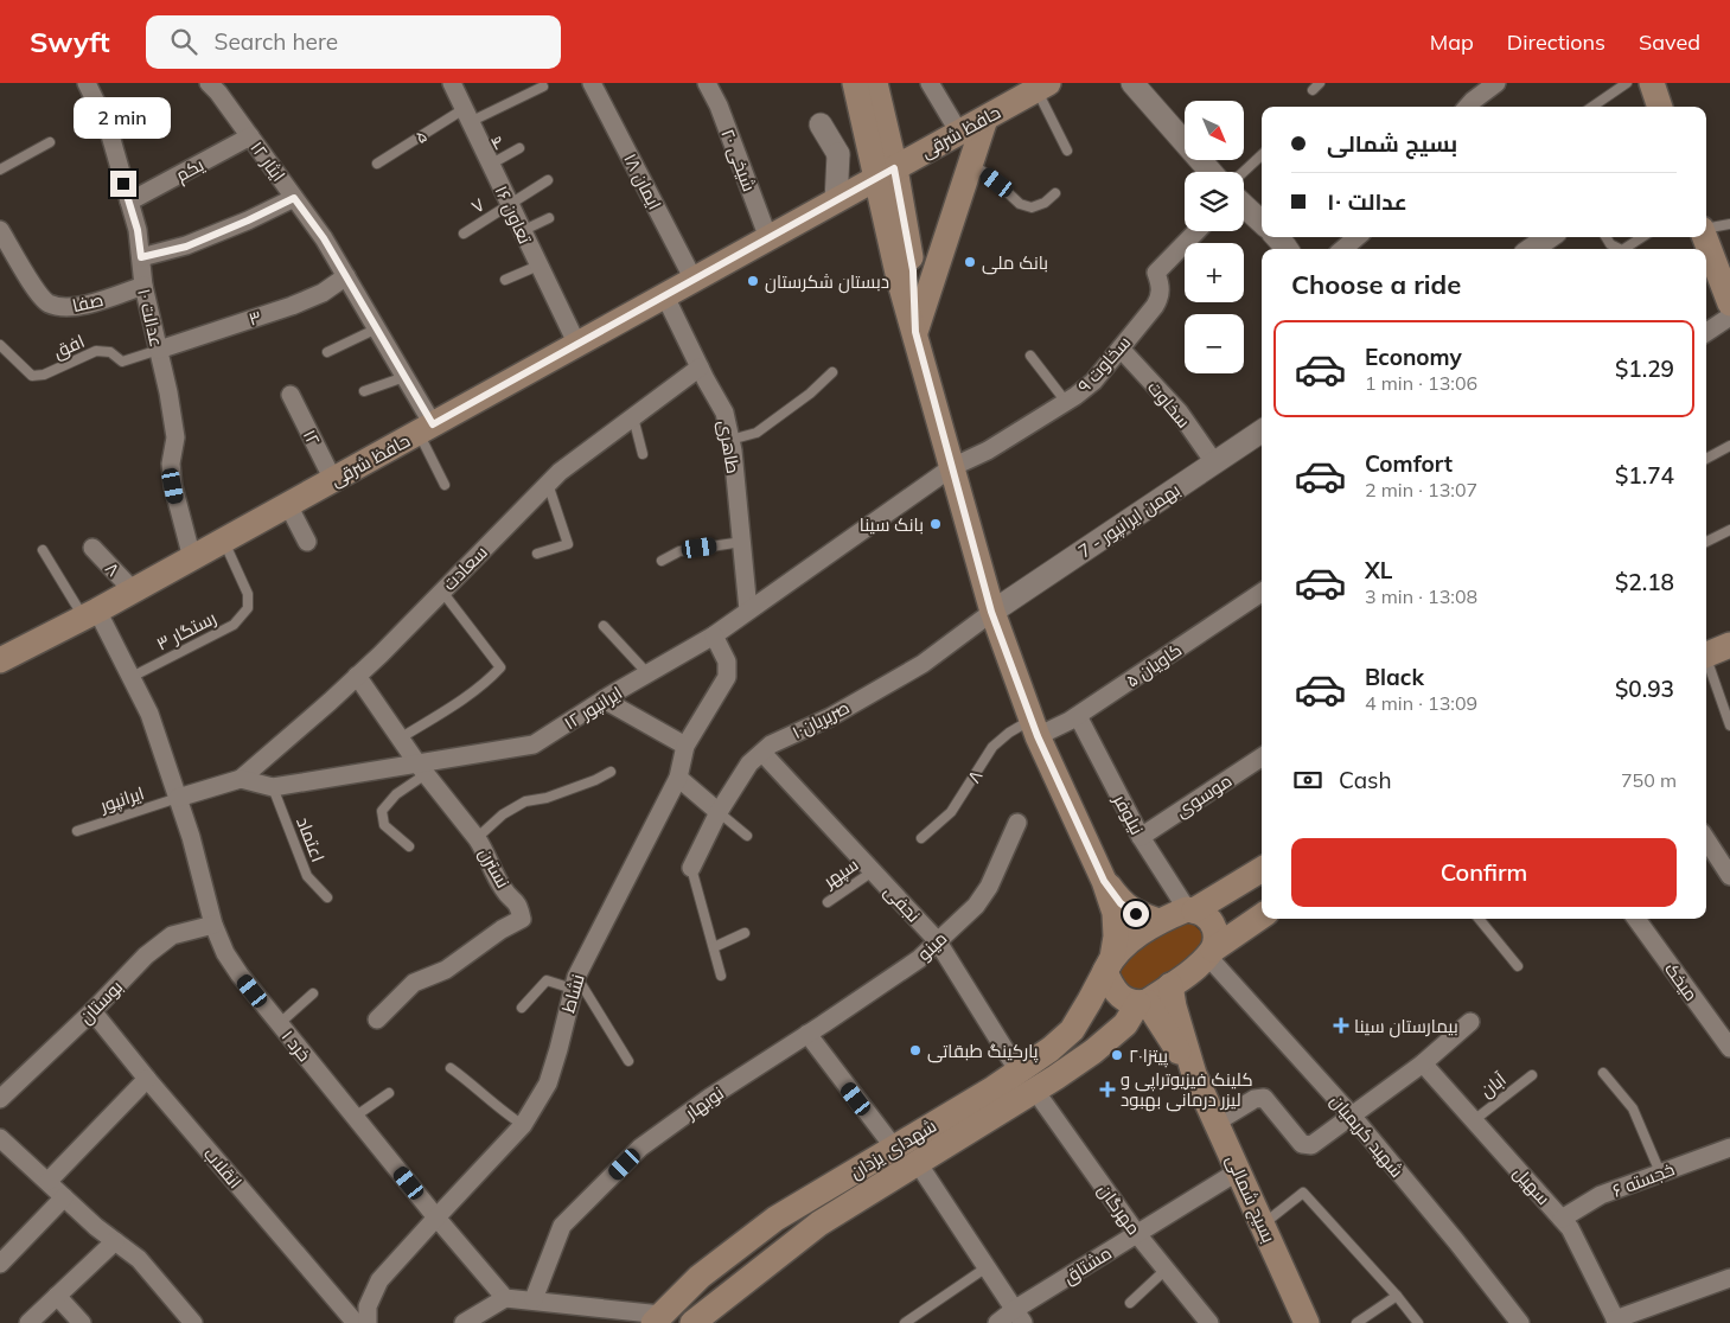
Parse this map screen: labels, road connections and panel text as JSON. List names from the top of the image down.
{
  "streets": {
    "main road": ["حافظ شرقی", "شهدای یزدان", "بسیج شمالی"],
    "street": [
      "شیخی ۲۰",
      "ایثار ۱۲",
      "یکم",
      "ایمان ۱۸",
      "تعاون ۱۶",
      "صفا",
      "عدالت ۱۰",
      "۳",
      "سخاوت ۹",
      "سخاوت",
      "۱۲",
      "طاهری",
      "بهمن ایرانپور - 7",
      "سعادت",
      "۸",
      "کاویان ۵",
      "ایرانپور ۱۲",
      "صریریان۱۰",
      "موسوی",
      "نیلوفر",
      "نسترن",
      "نجفی",
      "مینو",
      "میخک",
      "نشاط",
      "بوستان",
      "خرد ۱",
      "نوبهار",
      "شهید کریمیان",
      "انقلاب",
      "خجسته ۶",
      "سهیل",
      "مهرگان",
      "مشتاق"
    ],
    "lane": [
      "۵",
      "۴",
      "۷",
      "افق",
      "رستگار ۳",
      "ایرانپور",
      "اعتماد",
      "سپهر",
      "آبان"
    ]
  },
  "crossings": [
    ["حافظ شرقی", "شیخی ۲۰"],
    ["حافظ شرقی", "ایثار ۱۲"],
    ["حافظ شرقی", "ایمان ۱۸"],
    ["حافظ شرقی", "تعاون ۱۶"],
    ["حافظ شرقی", "عدالت ۱۰"],
    ["حافظ شرقی", "۱۲"],
    ["حافظ شرقی", "طاهری"],
    ["حافظ شرقی", "۸"],
    ["حافظ شرقی", "رستگار ۳"],
    ["حافظ شرقی", "خرد ۱"],
    ["۵", "تعاون ۱۶"],
    ["۴", "تعاون ۱۶"],
    ["ایثار ۱۲", "یکم"],
    ["ایثار ۱۲", "۳"],
    ["یکم", "عدالت ۱۰"],
    ["۷", "تعاون ۱۶"],
    ["صفا", "عدالت ۱۰"],
    ["عدالت ۱۰", "۳"],
    ["عدالت ۱۰", "افق"],
    ["۳", "افق"],
    ["سخاوت ۹", "سخاوت"],
    ["سخاوت ۹", "ایرانپور ۱۲"],
    ["سخاوت", "بهمن ایرانپور - 7"],
    ["طاهری", "سعادت"],
    ["طاهری", "ایرانپور ۱۲"],
    ["بهمن ایرانپور - 7", "صریریان۱۰"],
    ["سعادت", "ایرانپور ۱۲"],
    ["سعادت", "نسترن"],
    ["۸", "کاویان ۵"],
    ["رستگار ۳", "خرد ۱"],
    ["کاویان ۵", "نیلوفر"],
    ["ایرانپور ۱۲", "اعتماد"],
    ["ایرانپور ۱۲", "نسترن"],
    ["ایرانپور ۱۲", "نشاط"],
    ["صریریان۱۰", "نجفی"],
    ["موسوی", "نیلوفر"],
    ["ایرانپور", "خرد ۱"],
    ["سپهر", "نجفی"],
    ["نجفی", "مینو"],
    ["نجفی", "شهدای یزدان"],
    ["مینو", "نوبهار"],
    ["نشاط", "خرد ۱"],
    ["بوستان", "خرد ۱"],
    ["بوستان", "انقلاب"],
    ["آبان", "سهیل"],
    ["شهدای یزدان", "بسیج شمالی"],
    ["شهدای یزدان", "مهرگان"],
    ["خجسته ۶", "سهیل"],
    ["بسیج شمالی", "مشتاق"],
    ["مهرگان", "مشتاق"]
  ],
  "places": {
    "other": [
      "بانک ملی",
      "دبستان شکرستان",
      "بانک سینا",
      "پارکینگ طبقاتی",
      "پیتزا۲۰"
    ],
    "health": ["بیمارستان سینا", "کلینک فیزیوتراپی و لیزر درمانی بهبود"]
  },
  "north": "bottom right",
  "page": {
    "header": "Swyft",
    "search": "Search here",
    "nav": ["Map", "Directions", "Saved"],
    "bubble": "2 min",
    "map_buttons": ["+", "−"],
    "banner": ["بسیج شمالی", "عدالت ۱۰"],
    "heading": "Choose a ride",
    "list": [
      {
        "name": "Economy",
        "note": "1 min · 13:06",
        "value": "$1.29"
      },
      {
        "name": "Comfort",
        "note": "2 min · 13:07",
        "value": "$1.74"
      },
      {
        "name": "XL",
        "note": "3 min · 13:08",
        "value": "$2.18"
      },
      {
        "name": "Black",
        "note": "4 min · 13:09",
        "value": "$0.93"
      }
    ],
    "pay": ["Cash", "750 m"],
    "buttons": "Confirm"
  }
}
